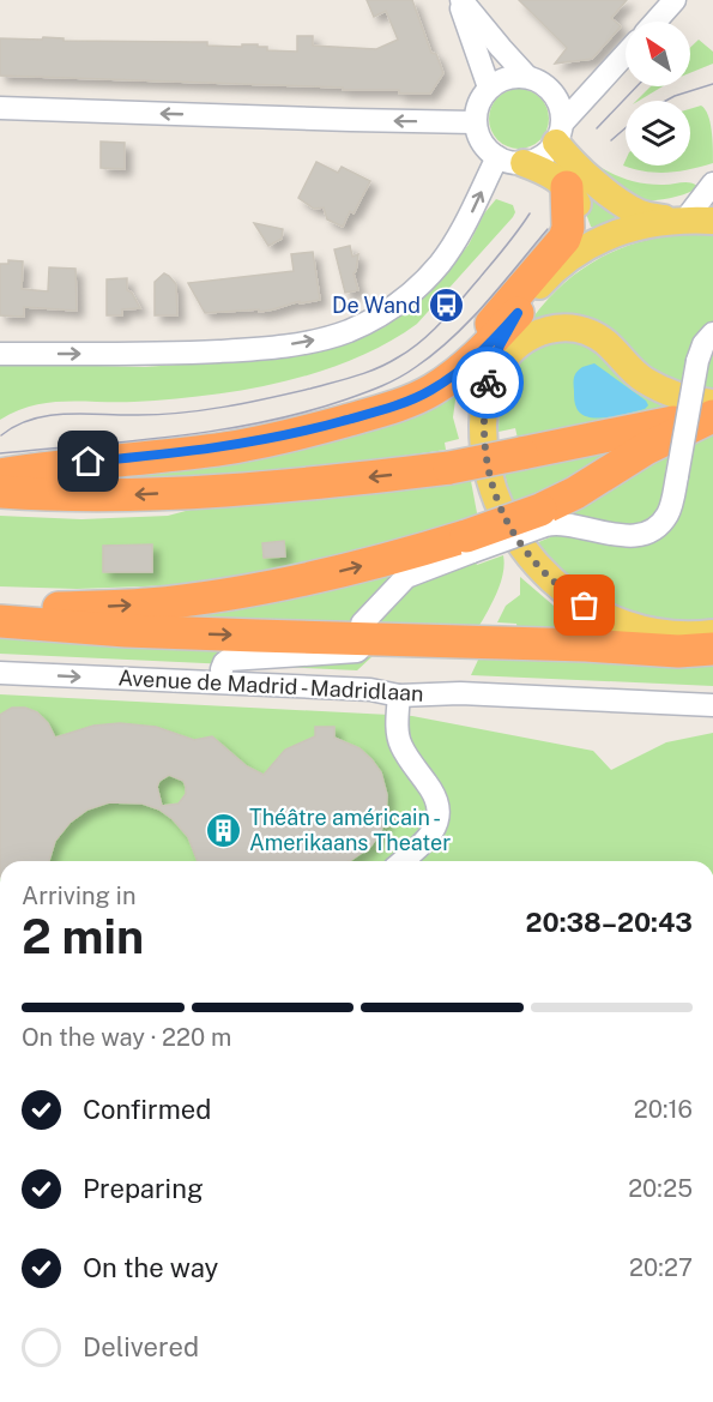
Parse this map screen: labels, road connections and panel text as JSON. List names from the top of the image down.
{
  "streets": {
    "street": ["Avenue de Madrid - Madridlaan"]
  },
  "one_way": ["Avenue de Madrid - Madridlaan"],
  "places": {
    "bus stop": ["De Wand"],
    "building": ["Théâtre américain - Amerikaans Theater"]
  },
  "north": "top left",
  "page": {
    "heading": ["2 min", "Arriving in", "20:38–20:43"],
    "bar": "On the way · 220 m",
    "list": [
      ["Confirmed", "20:16"],
      ["Preparing", "20:25"],
      ["On the way", "20:27"],
      "Delivered"
    ]
  }
}
